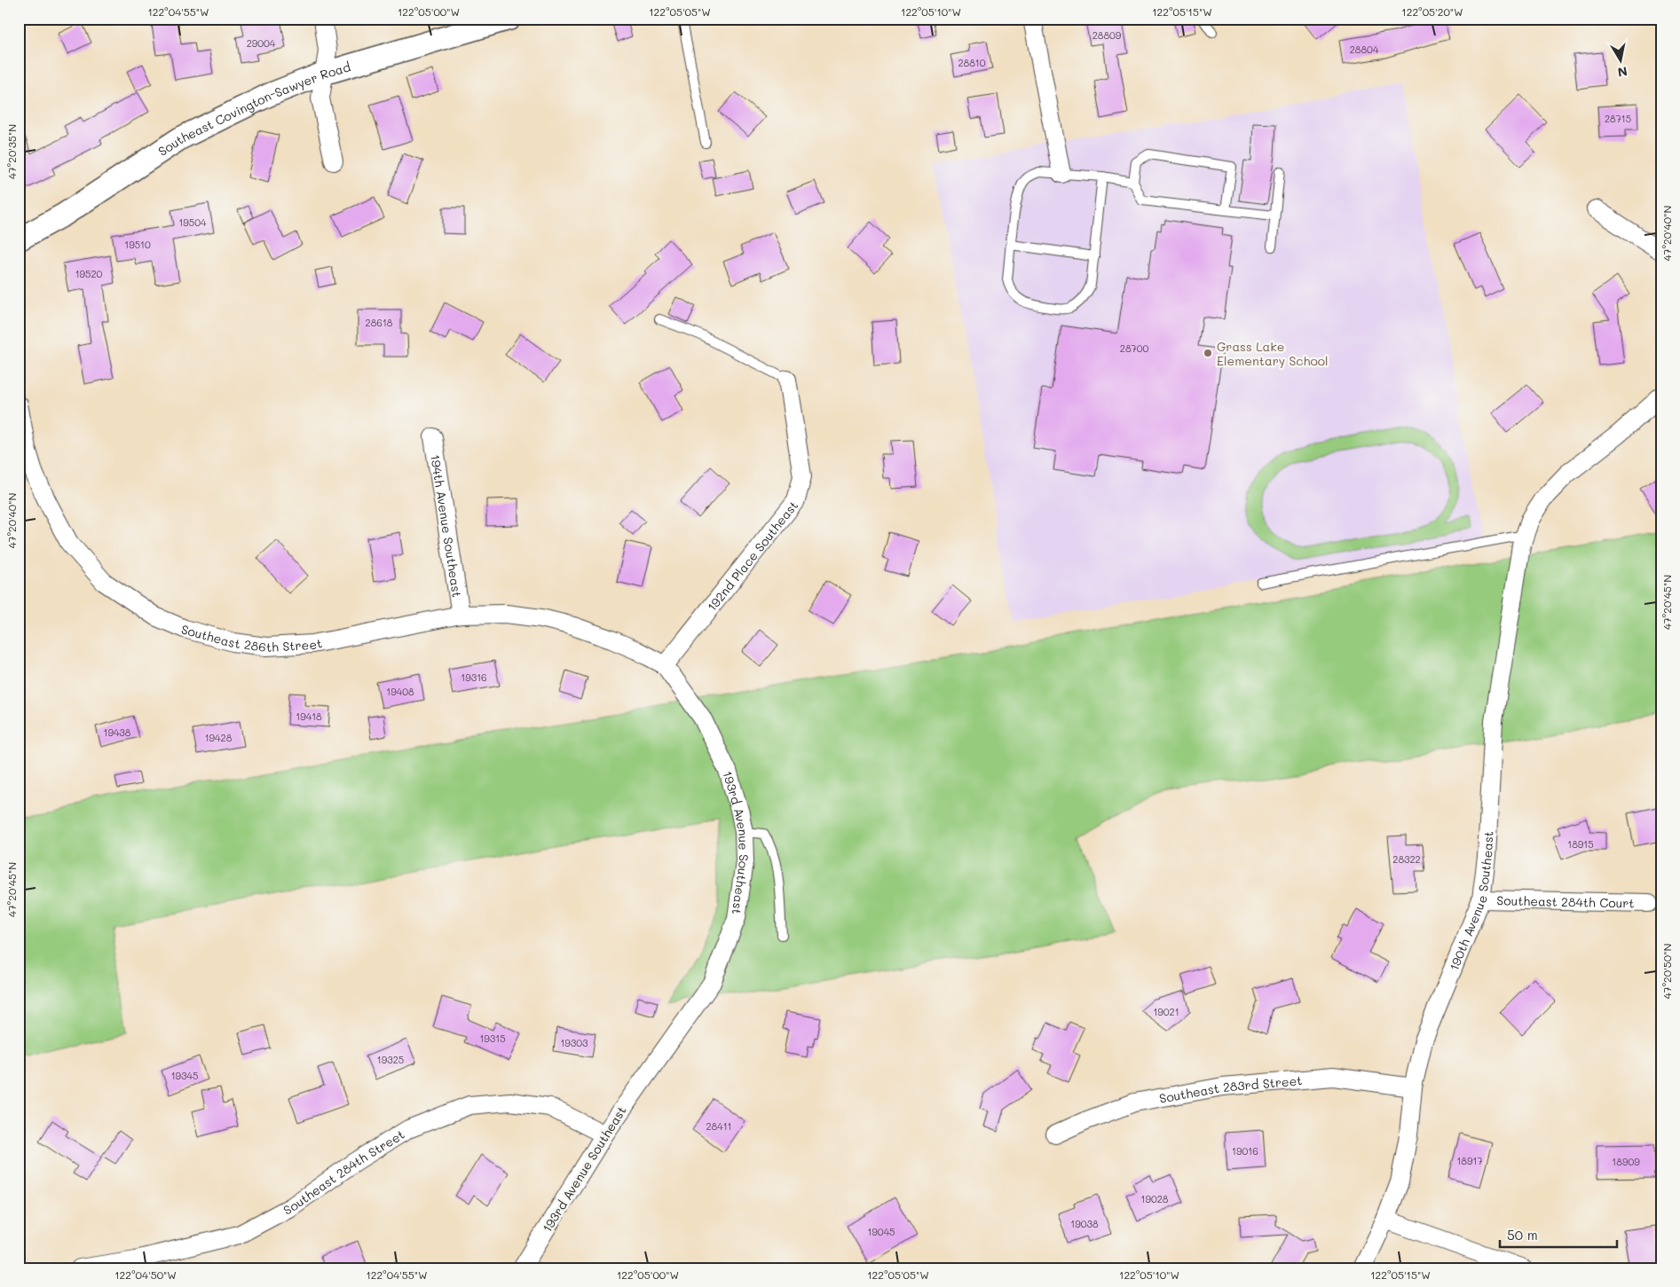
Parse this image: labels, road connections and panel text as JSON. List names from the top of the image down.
{
  "streets": {
    "street": [
      "Southeast Covington-Sawyer Road",
      "194th Avenue Southeast",
      "192nd Place Southeast",
      "Southeast 286th Street",
      "193rd Avenue Southeast",
      "190th Avenue Southeast",
      "Southeast 284th Court",
      "Southeast 283rd Street",
      "Southeast 284th Street"
    ]
  },
  "crossings": [
    ["194th Avenue Southeast", "Southeast 286th Street"],
    ["194th Avenue Southeast", "193rd Avenue Southeast"],
    ["192nd Place Southeast", "193rd Avenue Southeast"],
    ["Southeast 286th Street", "193rd Avenue Southeast"],
    ["193rd Avenue Southeast", "Southeast 284th Street"],
    ["190th Avenue Southeast", "Southeast 284th Court"],
    ["190th Avenue Southeast", "Southeast 283rd Street"]
  ],
  "places": ["Grass Lake Elementary School"],
  "house_numbers": [
    "28809",
    "29004",
    "28804",
    "28810",
    "28715",
    "19504",
    "19510",
    "19520",
    "28618",
    "28700",
    "19316",
    "19408",
    "19418",
    "19438",
    "19428",
    "18915",
    "28322",
    "19021",
    "19315",
    "19303",
    "19325",
    "19345",
    "28411",
    "19016",
    "18917",
    "18909",
    "19028",
    "19038",
    "19045"
  ],
  "scale_bar": "50 m",
  "north": "bottom",
  "coordinates": [
    "122°04'55\"W",
    "122°05'00\"W",
    "122°05'05\"W",
    "122°05'10\"W",
    "122°05'15\"W",
    "122°05'20\"W",
    "47°20'35\"N",
    "47°20'40\"N",
    "47°20'45\"N",
    "47°20'50\"N",
    "122°04'50\"W"
  ]
}
